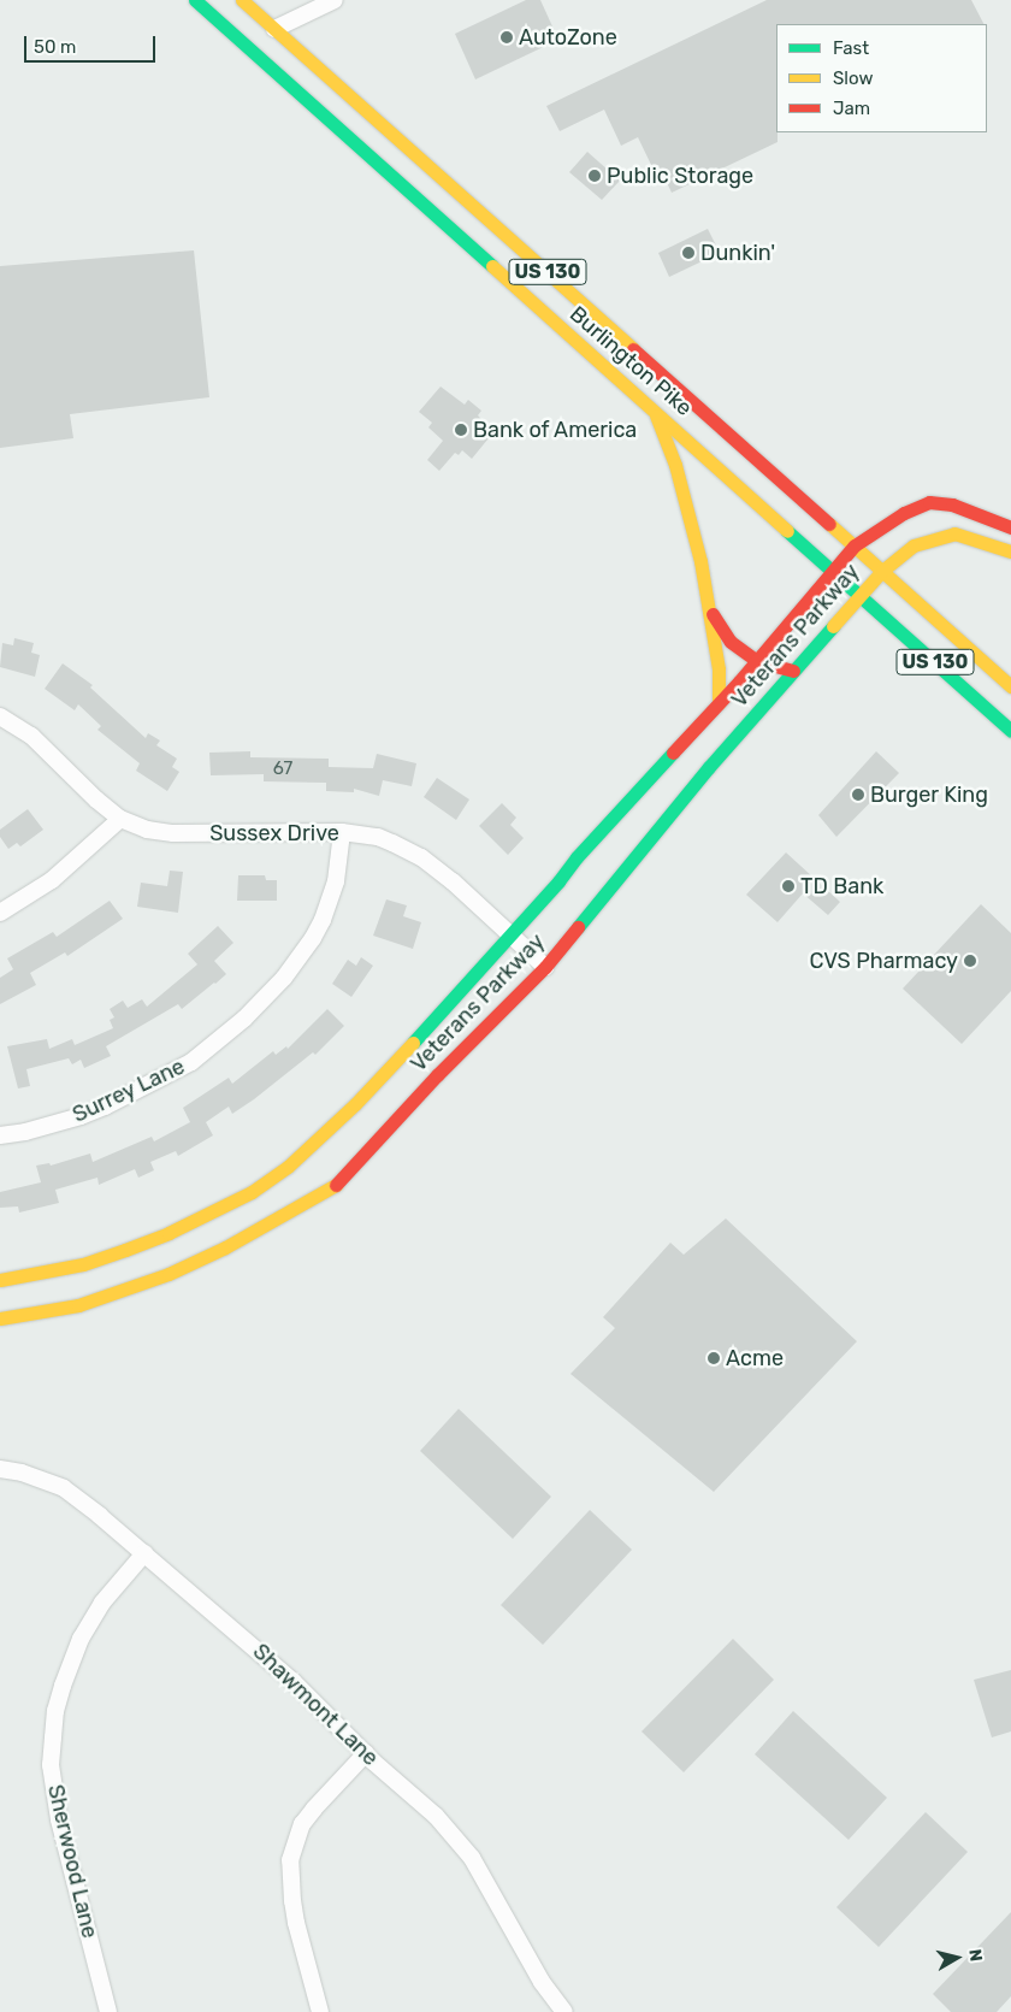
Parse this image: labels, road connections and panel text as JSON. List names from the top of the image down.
{
  "streets": {
    "main road": ["US 130", "Burlington Pike", "Veterans Parkway"],
    "street": [
      "Sussex Drive",
      "Surrey Lane",
      "Shawmont Lane",
      "Sherwood Lane"
    ]
  },
  "crossings": [
    ["Burlington Pike", "Veterans Parkway"],
    ["Veterans Parkway", "Sussex Drive"],
    ["Sussex Drive", "Surrey Lane"],
    ["Shawmont Lane", "Sherwood Lane"]
  ],
  "places": [
    "AutoZone",
    "Public Storage",
    "Dunkin'",
    "Bank of America",
    "Burger King",
    "TD Bank",
    "CVS Pharmacy",
    "Acme"
  ],
  "house_numbers": ["67"],
  "legend": ["Fast", "Slow", "Jam"],
  "scale_bar": "50 m",
  "north": "right"
}
